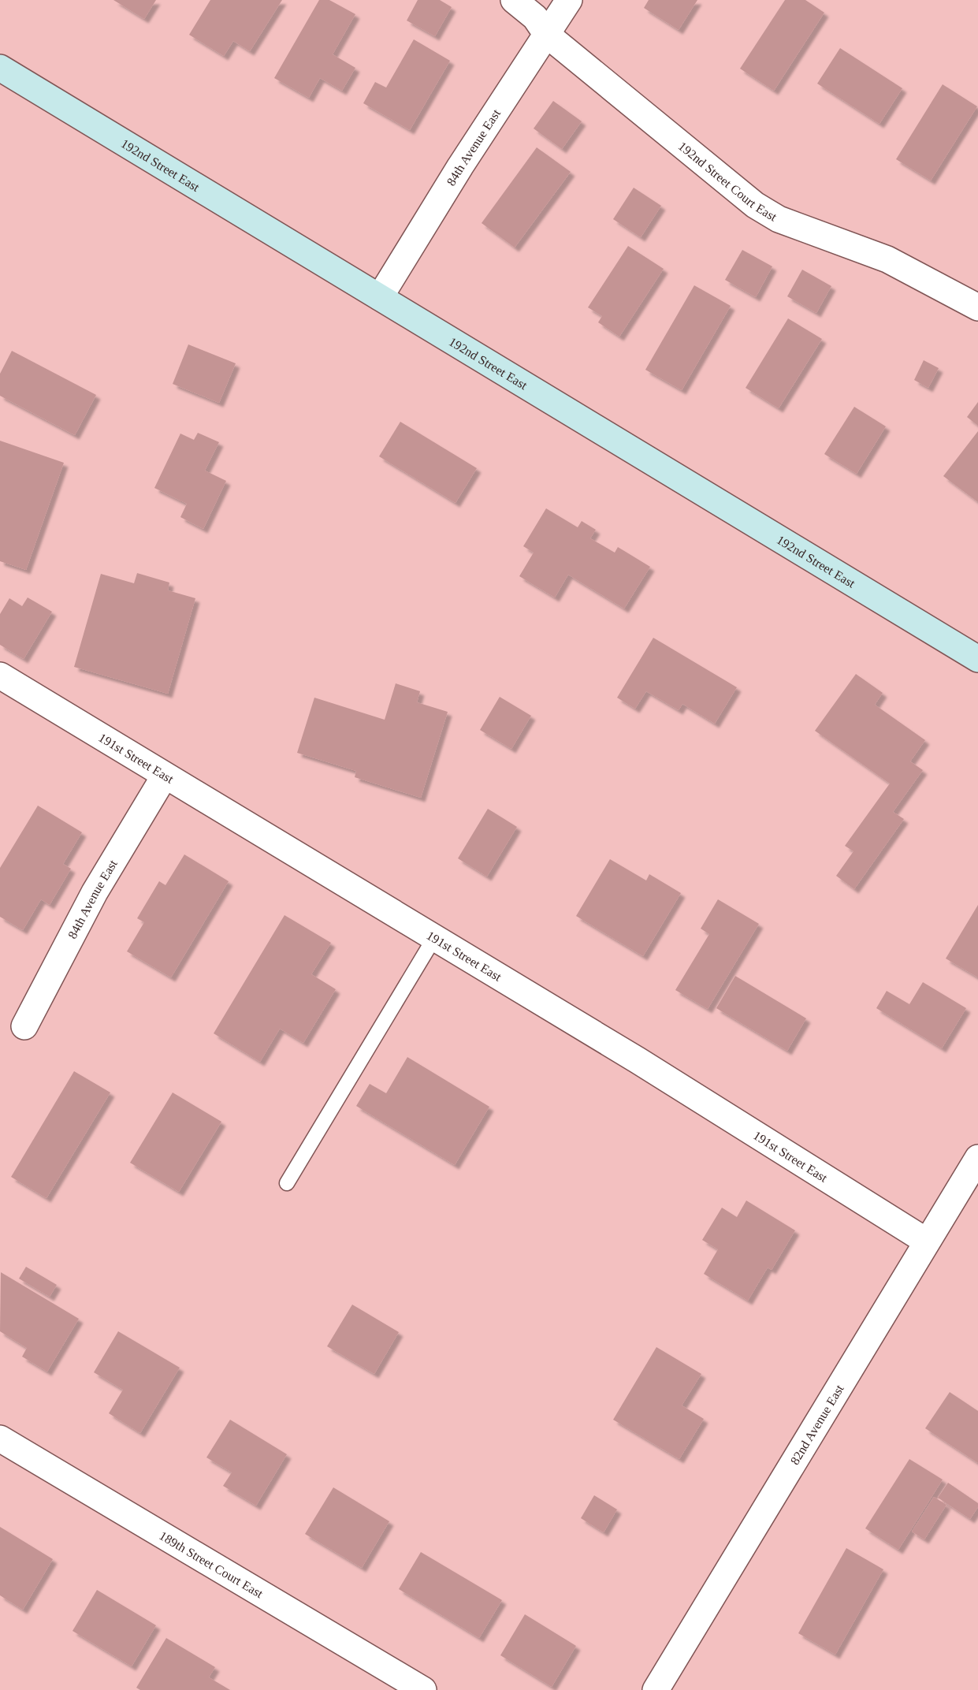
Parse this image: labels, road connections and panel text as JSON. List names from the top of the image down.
{
  "streets": {
    "street": [
      "84th Avenue East",
      "192nd Street East",
      "192nd Street Court East",
      "191st Street East",
      "82nd Avenue East",
      "189th Street Court East"
    ]
  },
  "crossings": [
    ["84th Avenue East", "192nd Street East"],
    ["84th Avenue East", "192nd Street Court East"],
    ["84th Avenue East", "191st Street East"],
    ["191st Street East", "82nd Avenue East"]
  ]
}
